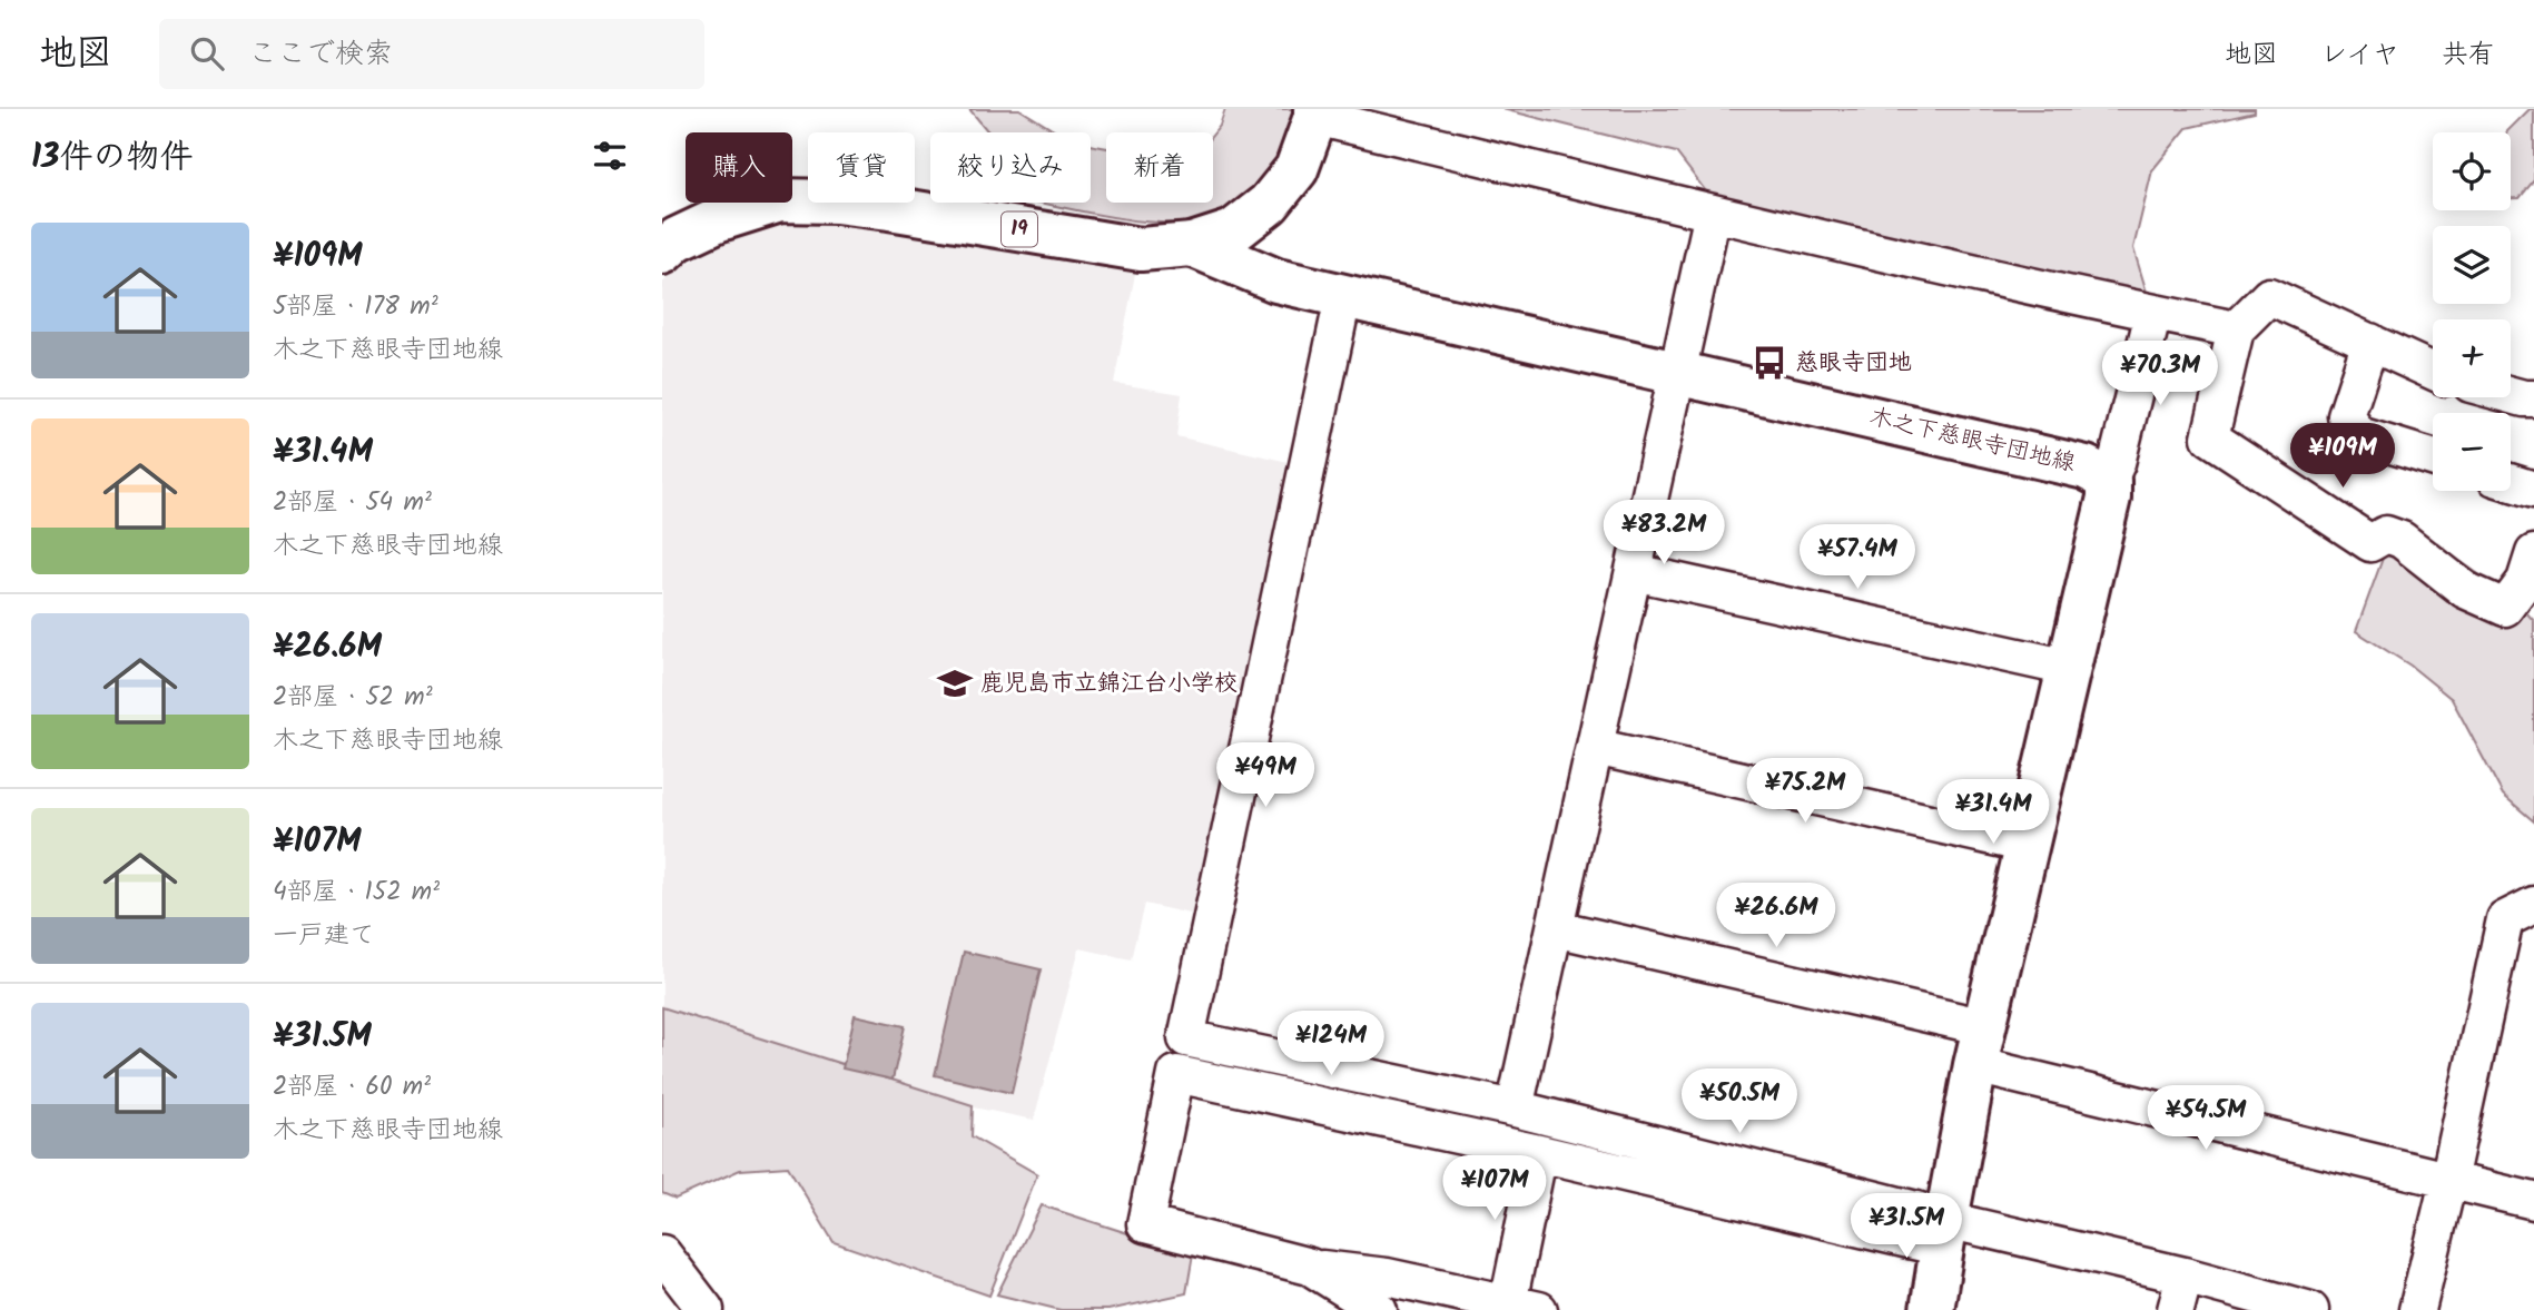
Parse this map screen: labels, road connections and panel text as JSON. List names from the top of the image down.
{
  "streets": {
    "street": ["19", "木之下慈眼寺団地線"]
  },
  "crossings": [
    ["19", "木之下慈眼寺団地線"]
  ],
  "places": {
    "bus stop": ["慈眼寺団地"],
    "school or university": ["鹿児島市立錦江台小学校"]
  },
  "page": {
    "header": "地図",
    "search": "ここで検索",
    "nav": ["地図", "レイヤ", "共有"],
    "heading": "13件の物件",
    "map_buttons": ["+", "−"],
    "chip": [
      "購入",
      "賃貸",
      "絞り込み",
      "新着"
    ],
    "list": [
      {
        "name": "¥109M",
        "note": "5部屋 · 178 m² · 木之下慈眼寺団地線"
      },
      {
        "name": "¥31.4M",
        "note": "2部屋 · 54 m² · 木之下慈眼寺団地線"
      },
      {
        "name": "¥26.6M",
        "note": "2部屋 · 52 m² · 木之下慈眼寺団地線"
      },
      {
        "name": "¥107M",
        "note": "4部屋 · 152 m² · 一戸建て"
      },
      {
        "name": "¥31.5M",
        "note": "2部屋 · 60 m² · 木之下慈眼寺団地線"
      }
    ],
    "price": [
      "¥70.3M",
      "¥109M",
      "¥83.2M",
      "¥57.4M",
      "¥49M",
      "¥75.2M",
      "¥31.4M",
      "¥26.6M",
      "¥124M",
      "¥50.5M",
      "¥54.5M",
      "¥107M",
      "¥31.5M"
    ]
  }
}
